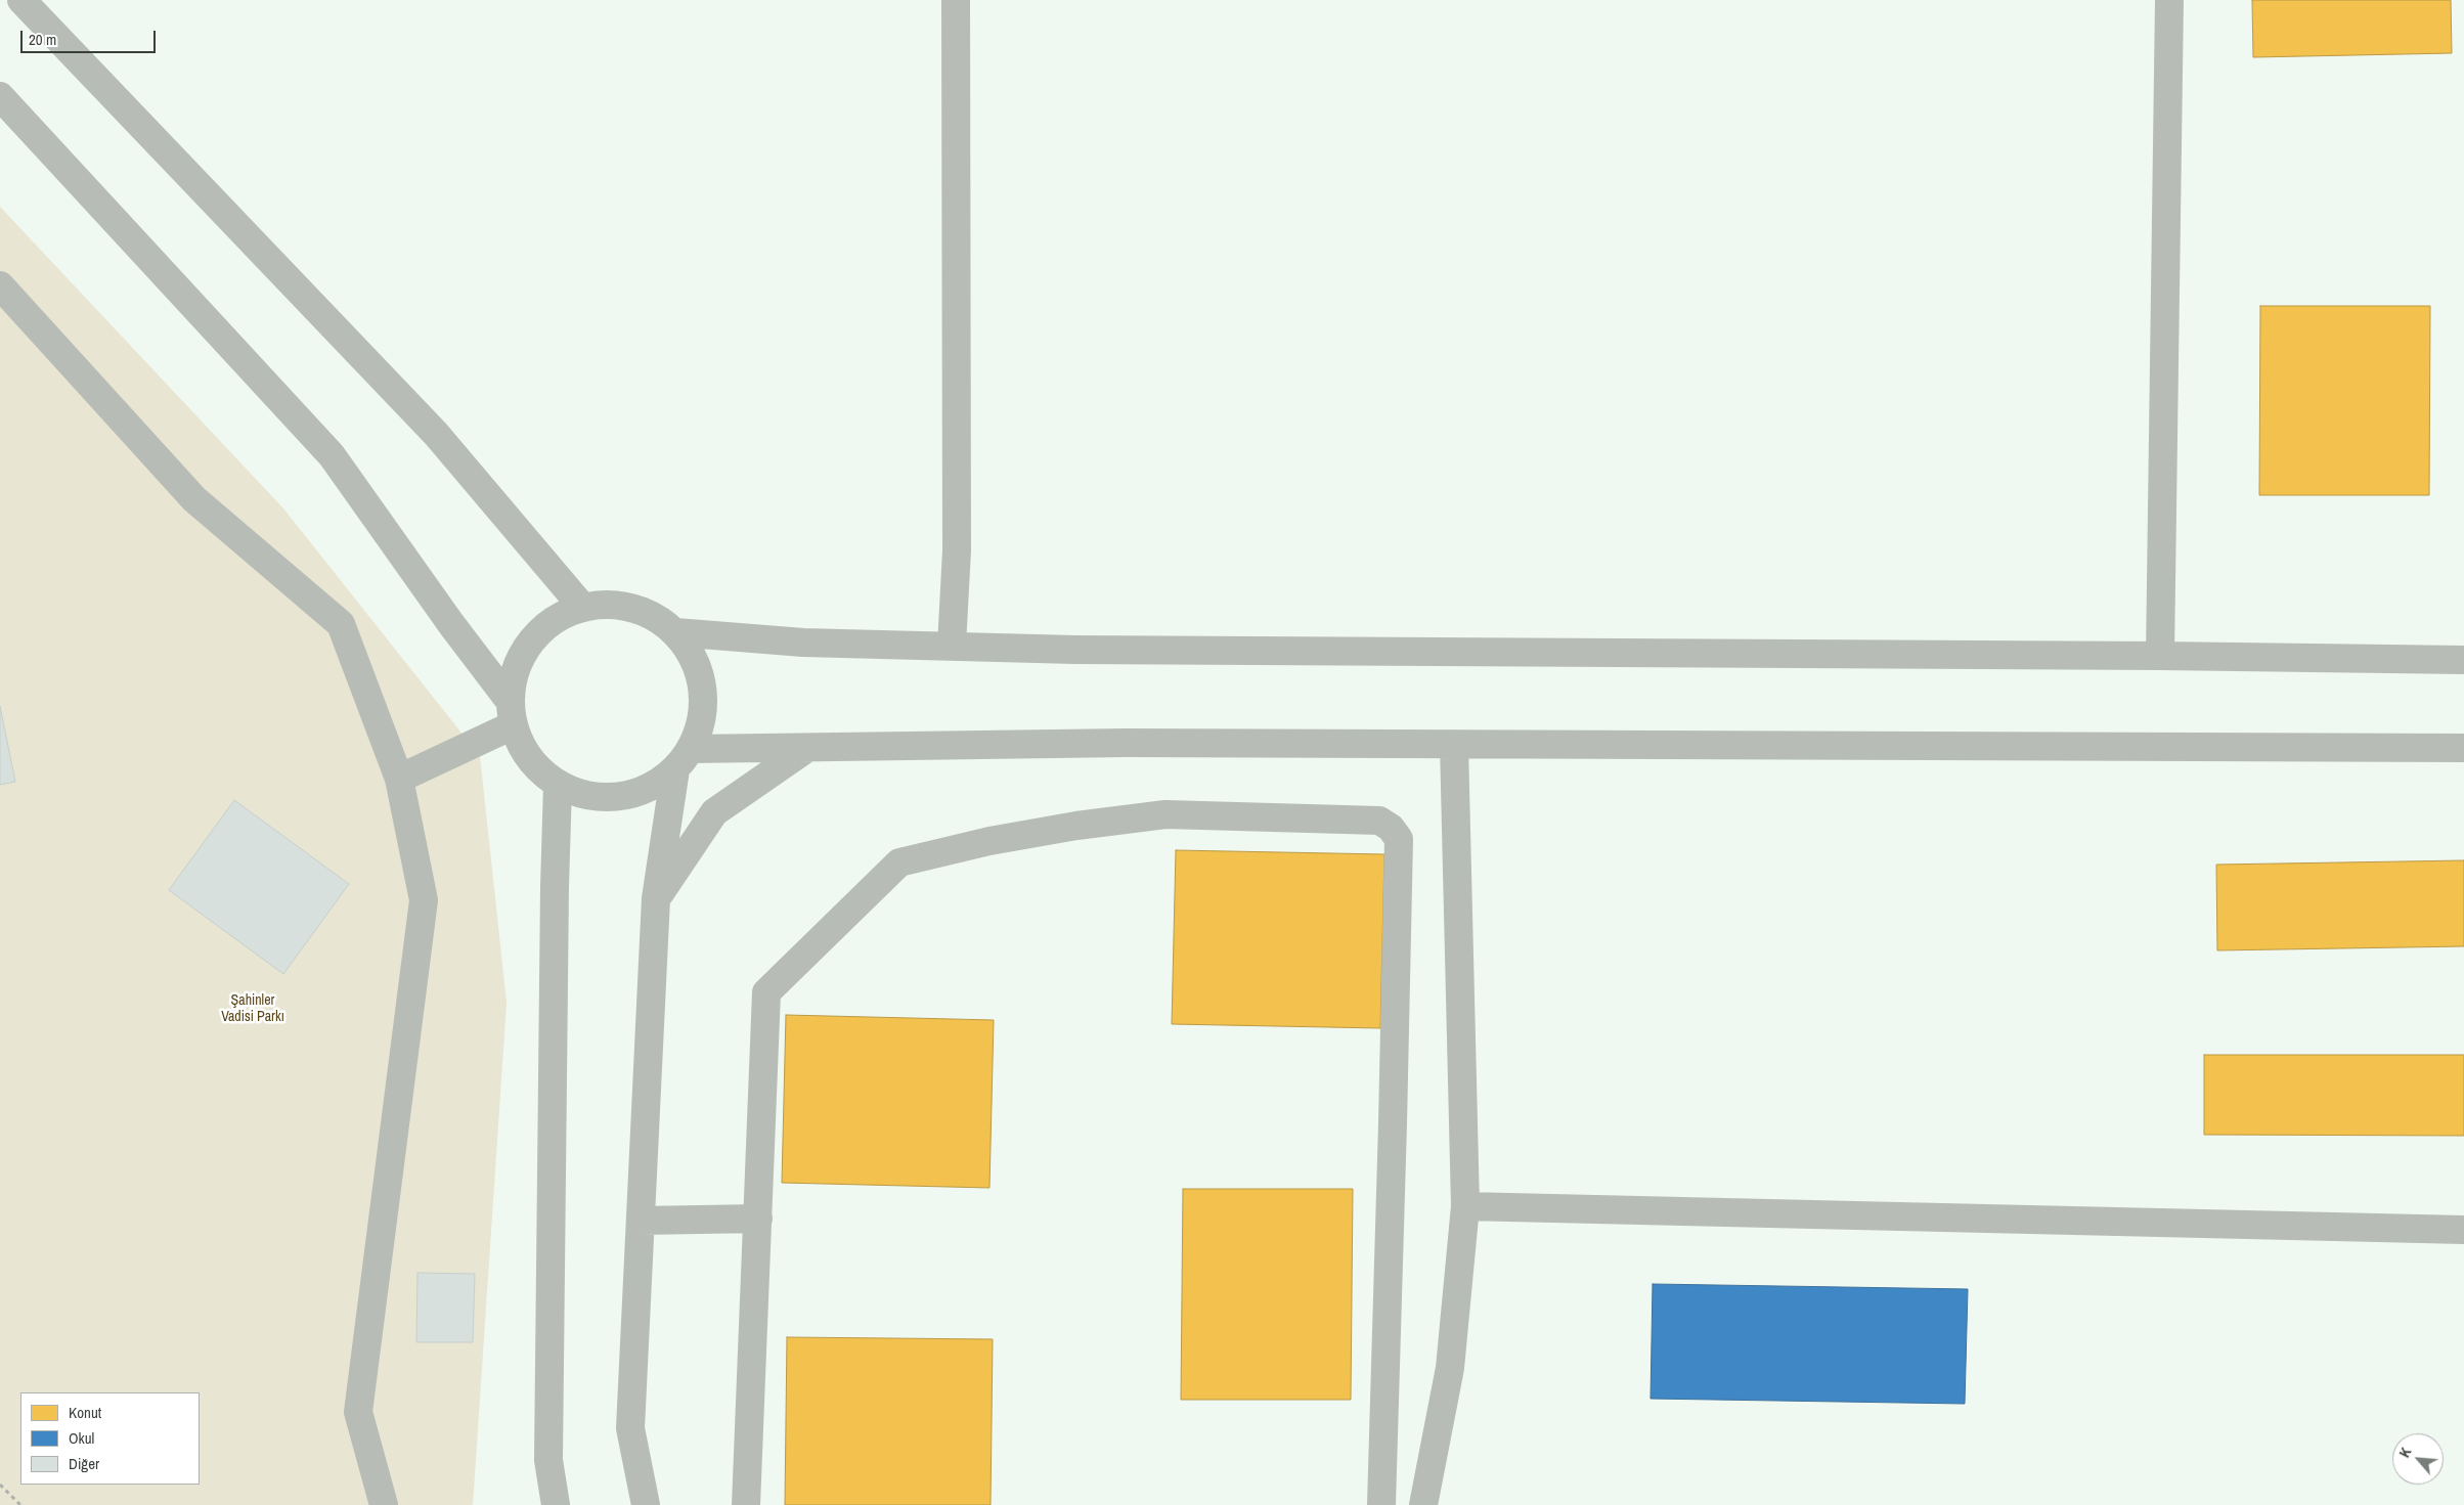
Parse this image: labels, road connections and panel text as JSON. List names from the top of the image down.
{
  "parks": ["Şahinler Vadisi Parkı"],
  "legend": ["Konut", "Okul", "Diğer"],
  "scale_bar": "20 m",
  "north": "top left"
}
